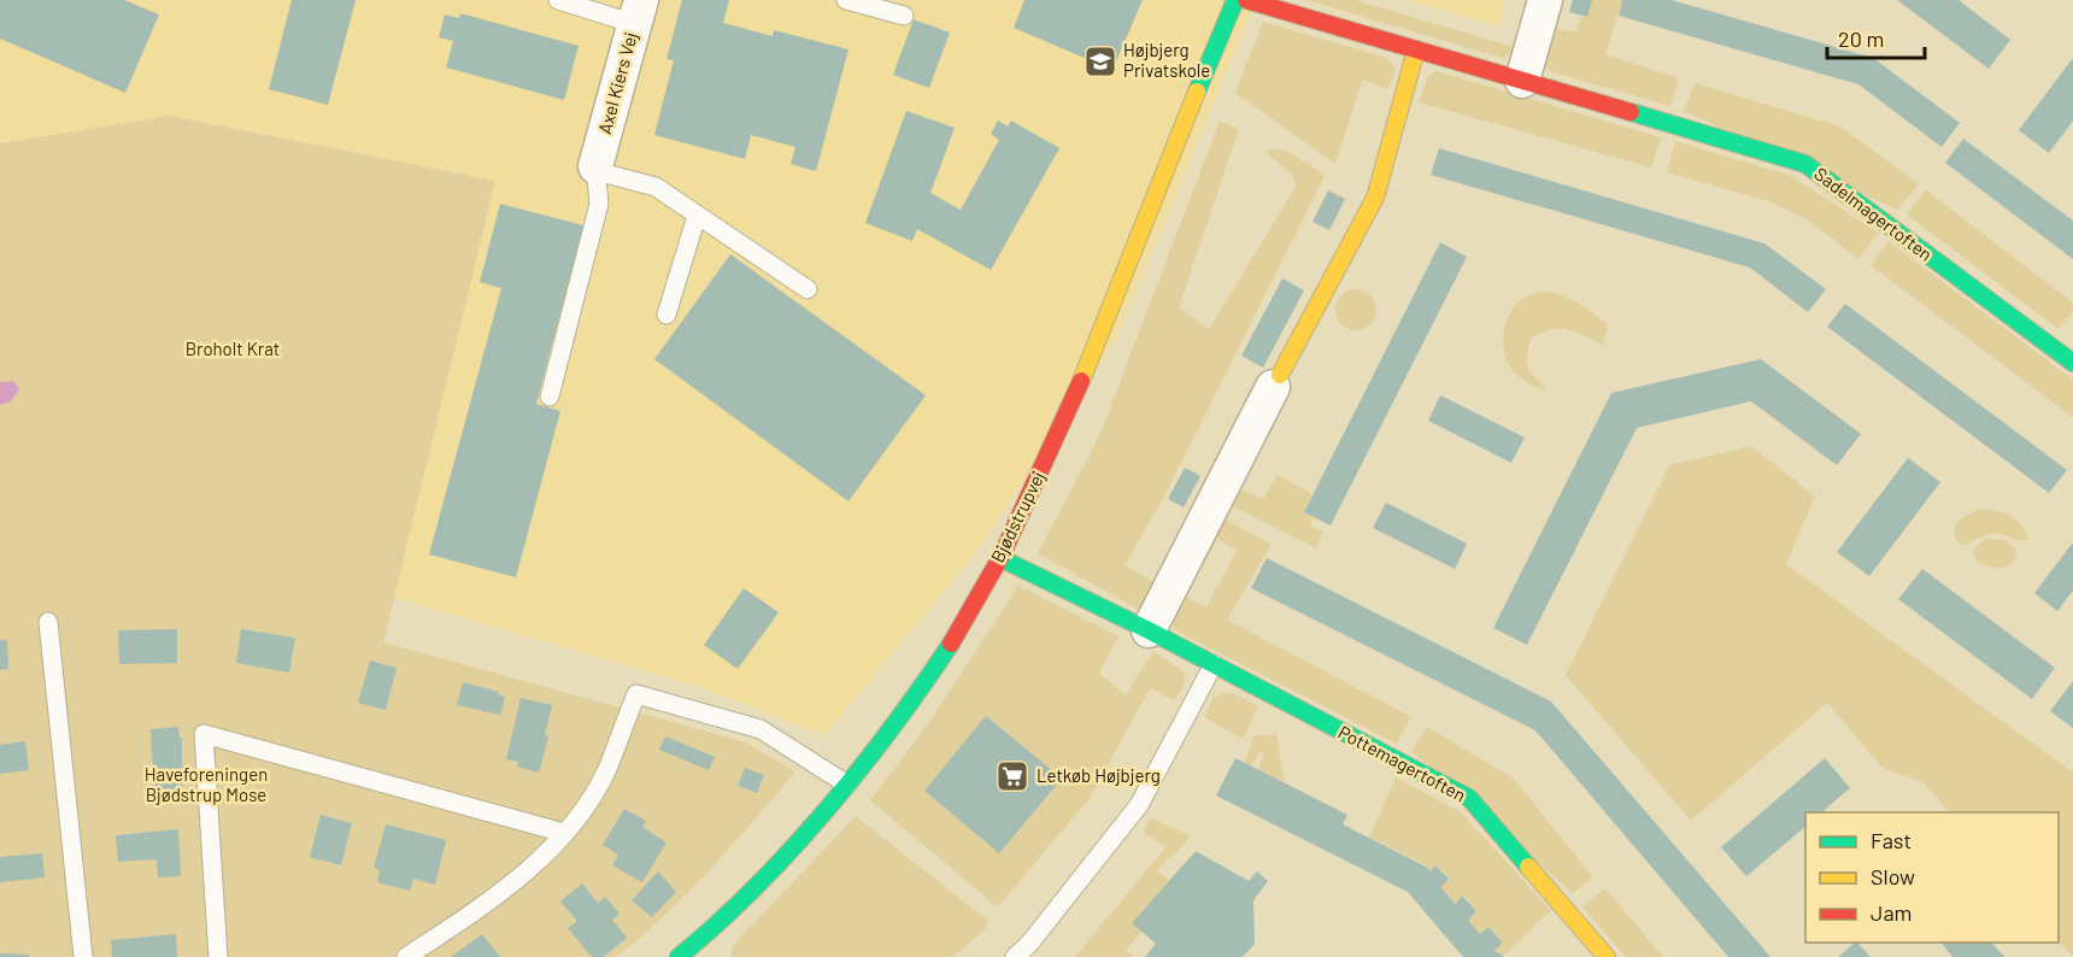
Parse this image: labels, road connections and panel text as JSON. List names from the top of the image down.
{
  "streets": {
    "street": [
      "Axel Kiers Vej",
      "Sadelmagertoften",
      "Bjødstrupvej",
      "Pottemagertoften"
    ]
  },
  "crossings": [
    ["Bjødstrupvej", "Pottemagertoften"]
  ],
  "parks": ["Broholt Krat", "Haveforeningen Bjødstrup Mose"],
  "places": {
    "school or university": ["Højbjerg Privatskole"],
    "supermarket": ["Letkøb Højbjerg"]
  },
  "legend": ["Fast", "Slow", "Jam"],
  "scale_bar": "20 m"
}
